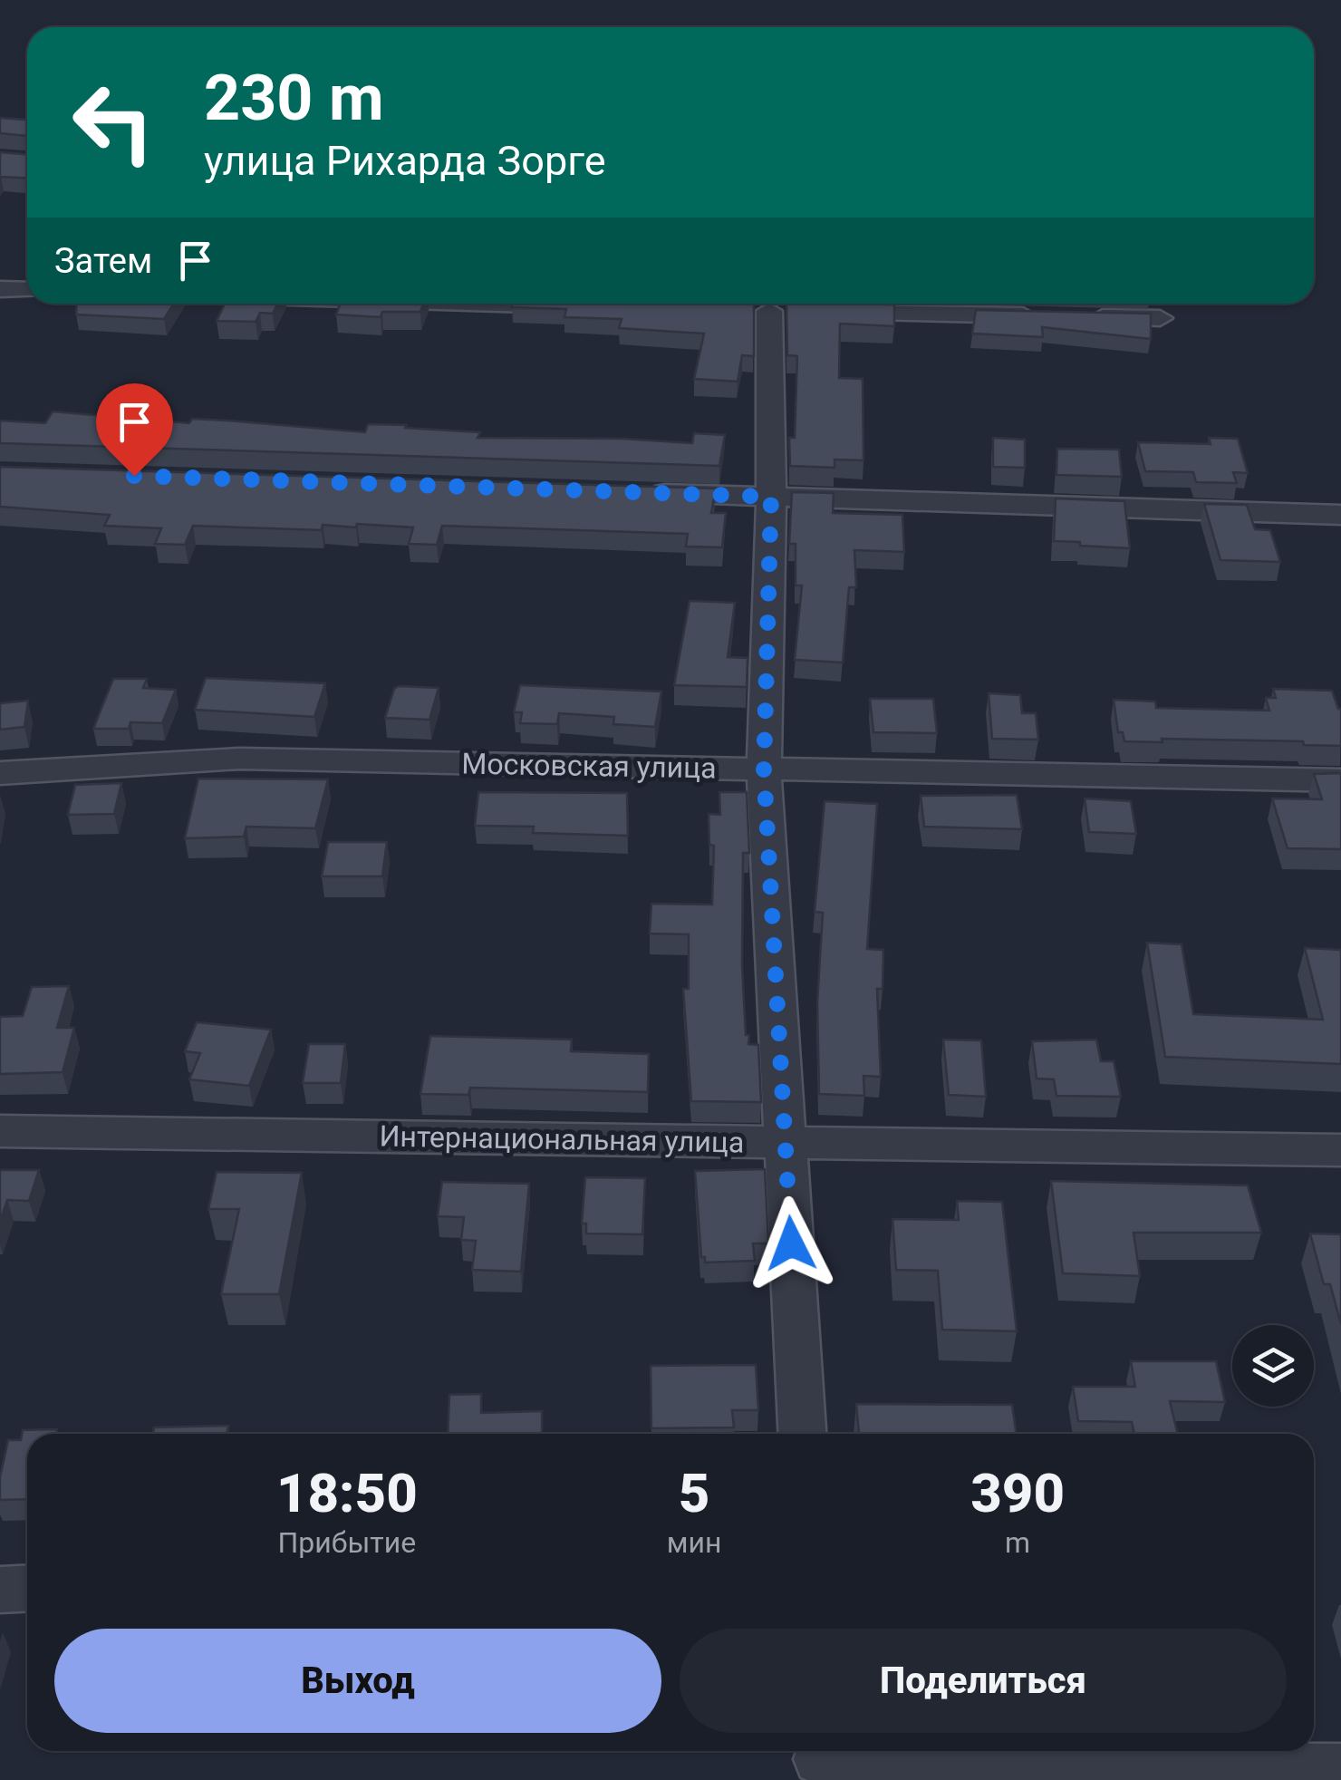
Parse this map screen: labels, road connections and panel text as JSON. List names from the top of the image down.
{
  "streets": {
    "street": ["Московская улица", "Интернациональная улица"]
  },
  "page": {
    "turn": ["230 m", "улица Рихарда Зорге"],
    "then": "Затем",
    "eta": [
      "18:50",
      "Прибытие",
      "5",
      "мин",
      "390",
      "m"
    ],
    "buttons": ["Выход", "Поделиться"]
  }
}
